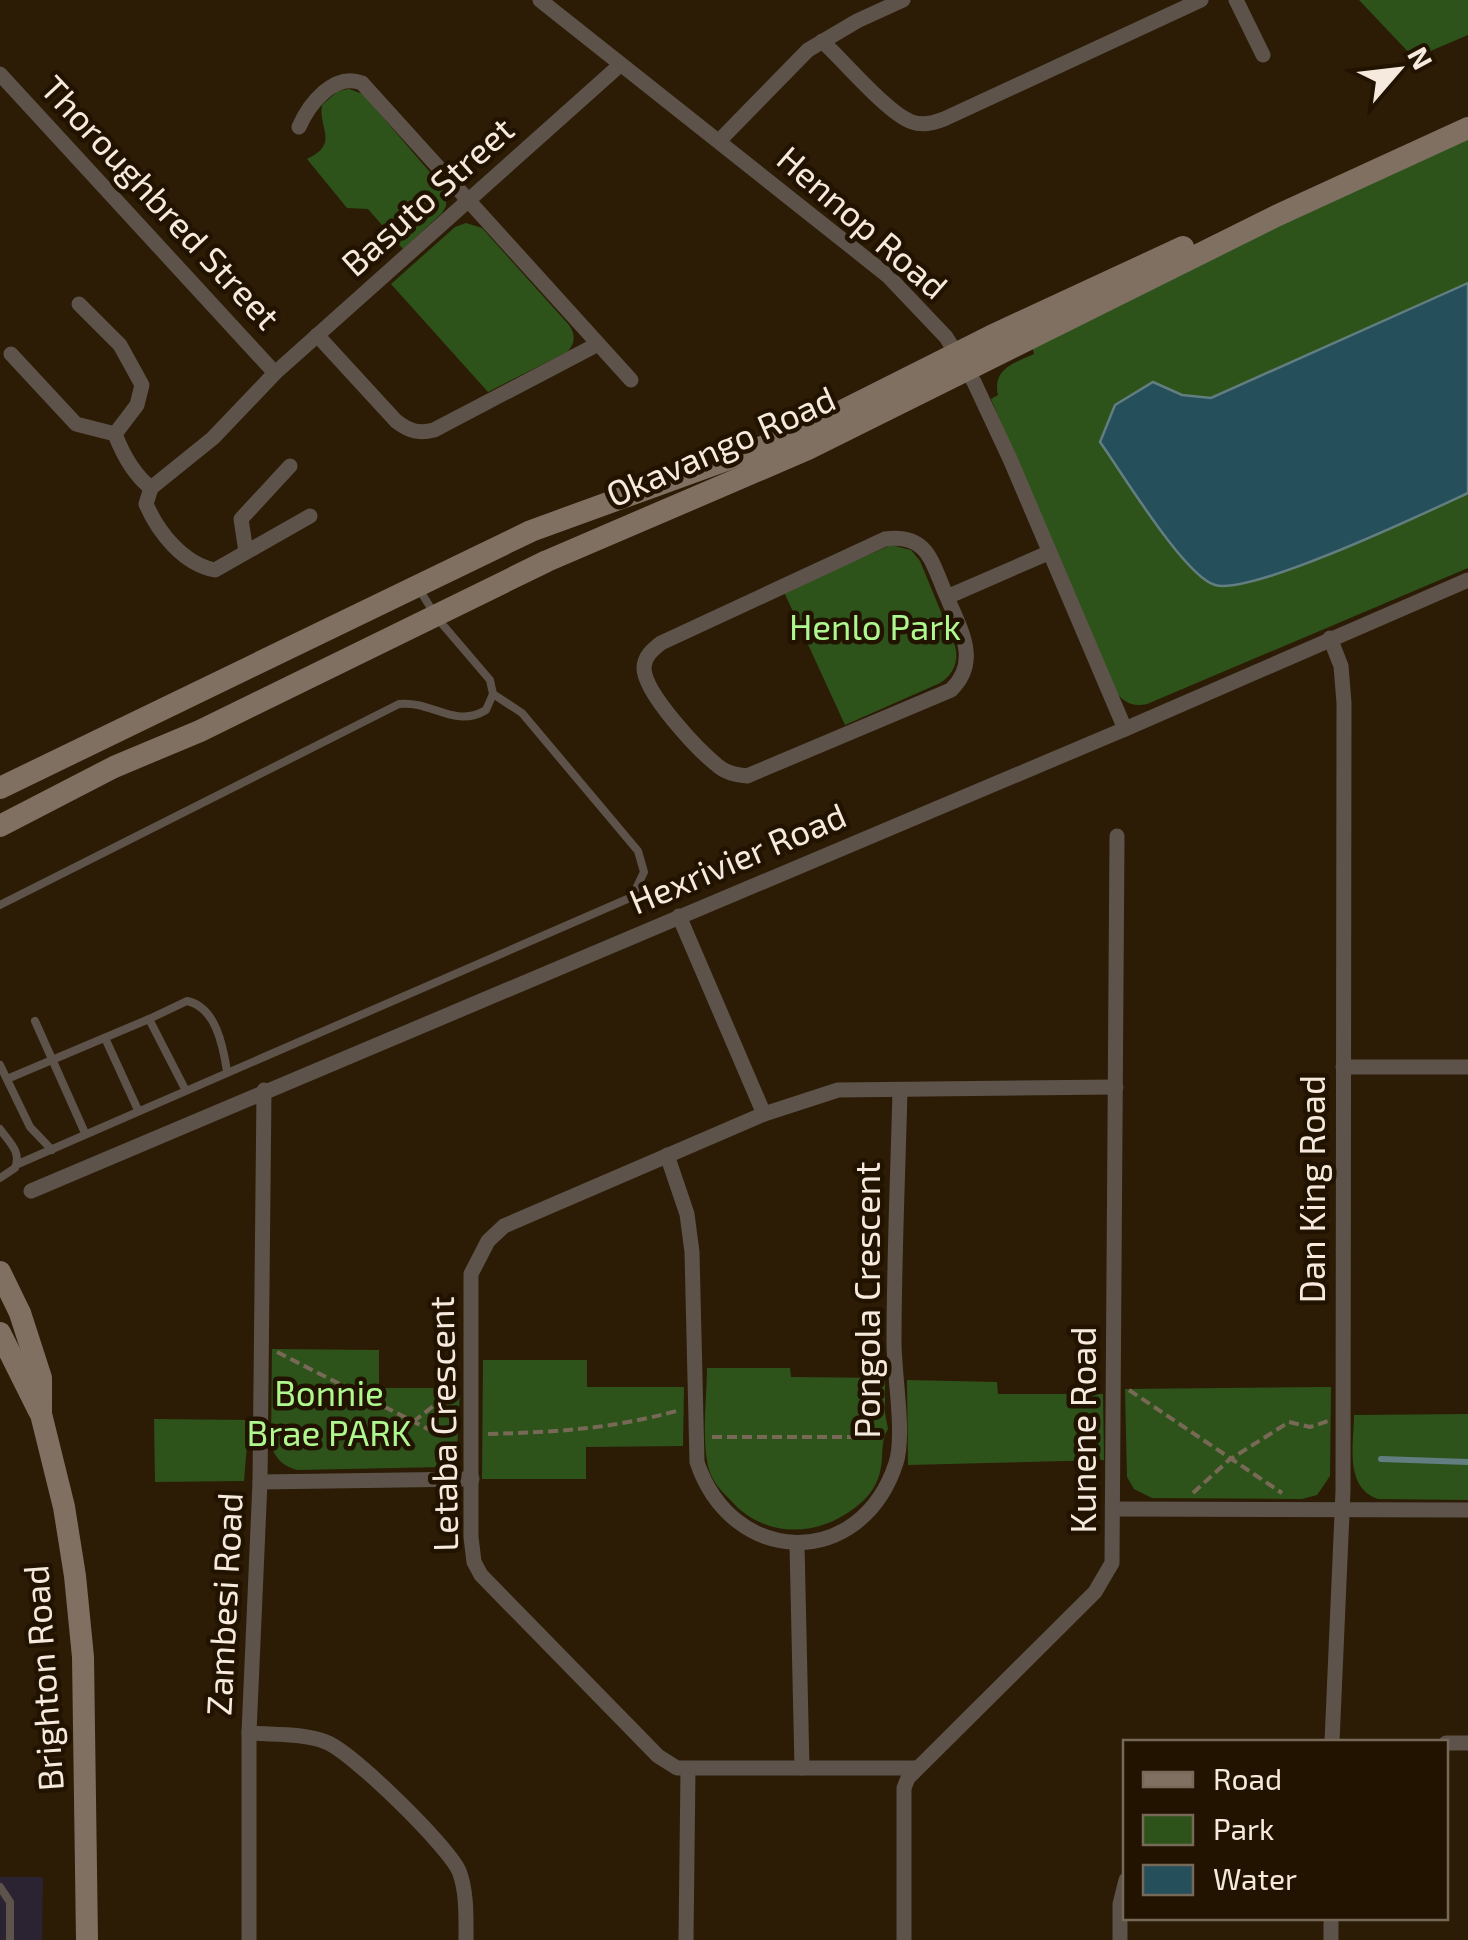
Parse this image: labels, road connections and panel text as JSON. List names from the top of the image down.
{
  "streets": {
    "main road": ["Okavango Road", "Brighton Road"],
    "street": [
      "Basuto Street",
      "Thoroughbred Street",
      "Hennop Road",
      "Hexrivier Road",
      "Dan King Road",
      "Pongola Crescent",
      "Letaba Crescent",
      "Kunene Road",
      "Zambesi Road"
    ]
  },
  "crossings": [
    ["Basuto Street", "Thoroughbred Street"],
    ["Basuto Street", "Hennop Road"],
    ["Hennop Road", "Okavango Road"],
    ["Hennop Road", "Hexrivier Road"],
    ["Hexrivier Road", "Dan King Road"],
    ["Hexrivier Road", "Zambesi Road"],
    ["Pongola Crescent", "Letaba Crescent"],
    ["Letaba Crescent", "Kunene Road"]
  ],
  "parks": ["Henlo Park", "Bonnie Brae PARK"],
  "legend": ["Road", "Park", "Water"],
  "north": "top right"
}
